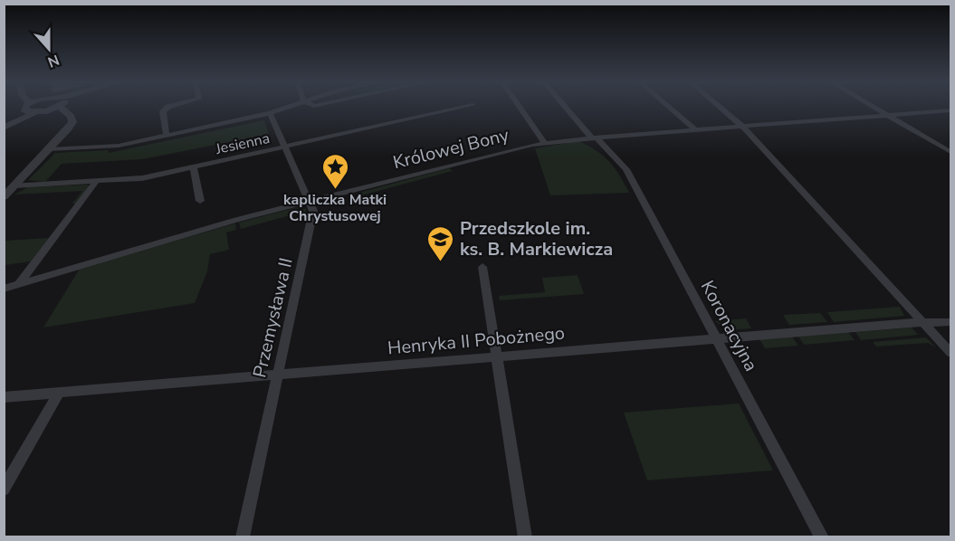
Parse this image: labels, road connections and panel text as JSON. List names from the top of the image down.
{
  "streets": {
    "street": [
      "Jesienna",
      "Królowej Bony",
      "Przemysława II",
      "Koronacyjna",
      "Henryka II Pobożnego"
    ]
  },
  "crossings": [
    ["Jesienna", "Przemysława II"],
    ["Królowej Bony", "Przemysława II"],
    ["Królowej Bony", "Koronacyjna"],
    ["Przemysława II", "Henryka II Pobożnego"],
    ["Koronacyjna", "Henryka II Pobożnego"]
  ],
  "places": {
    "place": ["kapliczka Matki Chrystusowej"],
    "school or university": ["Przedszkole im. ks. B. Markiewicza"]
  },
  "north": "bottom"
}
